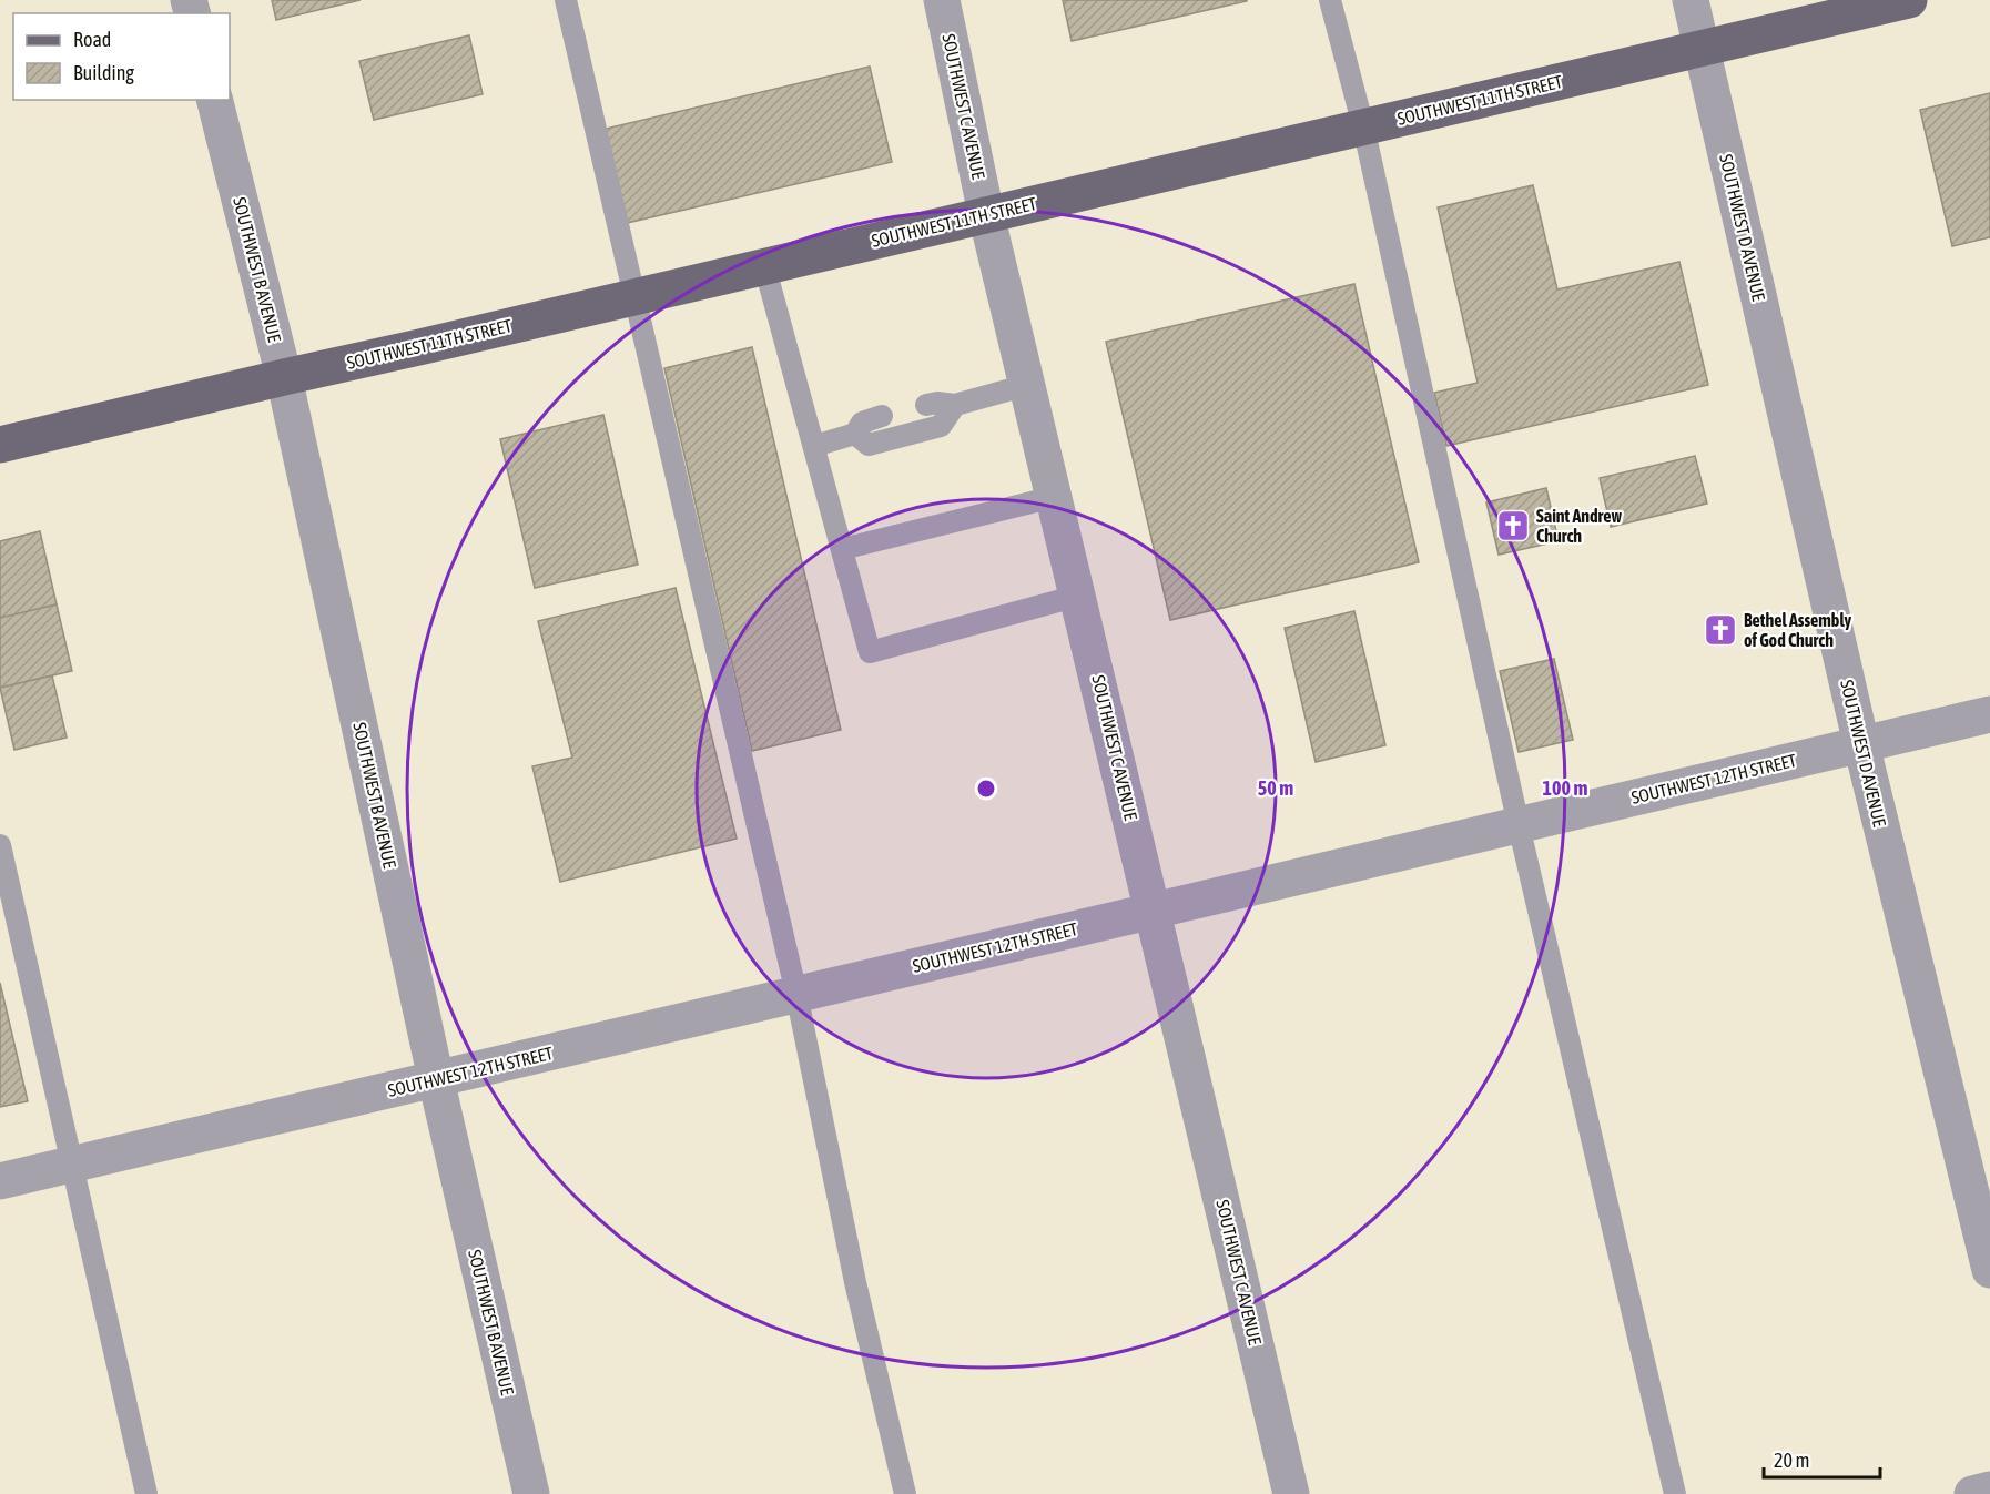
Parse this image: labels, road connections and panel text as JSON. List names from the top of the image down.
{
  "streets": {
    "main road": ["SOUTHWEST 11TH STREET"],
    "street": [
      "SOUTHWEST C AVENUE",
      "SOUTHWEST D AVENUE",
      "SOUTHWEST B AVENUE",
      "SOUTHWEST 12TH STREET"
    ]
  },
  "crossings": [
    ["SOUTHWEST 11TH STREET", "SOUTHWEST C AVENUE"],
    ["SOUTHWEST 11TH STREET", "SOUTHWEST D AVENUE"],
    ["SOUTHWEST 11TH STREET", "SOUTHWEST B AVENUE"],
    ["SOUTHWEST C AVENUE", "SOUTHWEST 12TH STREET"],
    ["SOUTHWEST D AVENUE", "SOUTHWEST 12TH STREET"],
    ["SOUTHWEST B AVENUE", "SOUTHWEST 12TH STREET"]
  ],
  "places": {
    "church": ["Saint Andrew Church", "Bethel Assembly of God Church"]
  },
  "legend": ["Road", "Building"],
  "scale_bar": "20 m",
  "rings": ["50 m", "100 m"]
}
